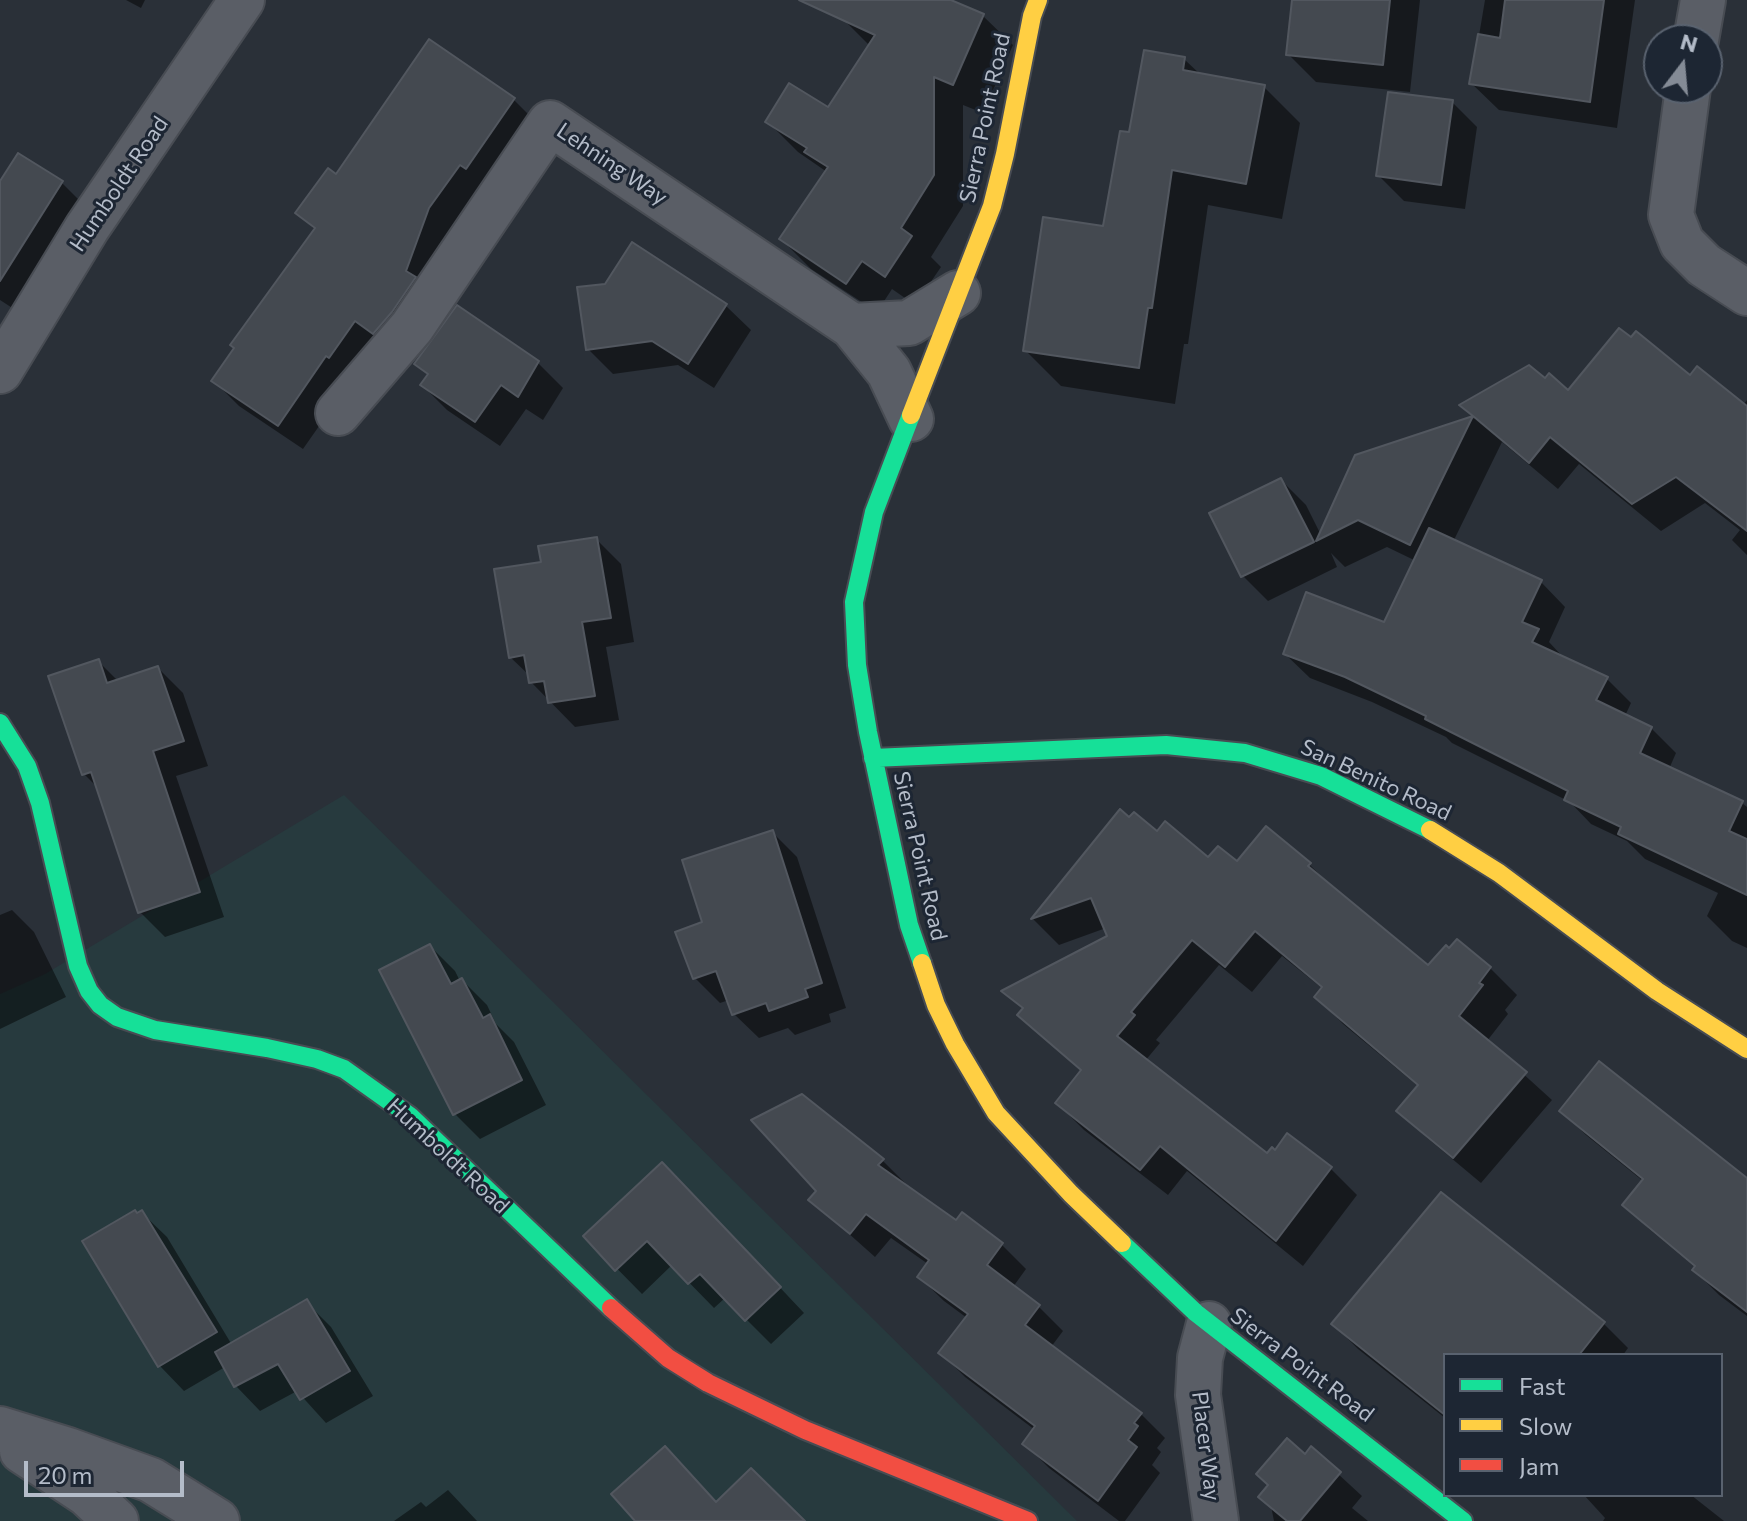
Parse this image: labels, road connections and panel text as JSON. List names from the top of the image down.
{
  "streets": {
    "street": [
      "Sierra Point Road",
      "Lehning Way",
      "Humboldt Road",
      "San Benito Road",
      "Placer Way"
    ]
  },
  "crossings": [
    ["Sierra Point Road", "Lehning Way"],
    ["Sierra Point Road", "San Benito Road"],
    ["Sierra Point Road", "Placer Way"]
  ],
  "legend": ["Fast", "Slow", "Jam"],
  "scale_bar": "20 m",
  "north": "top"
}
